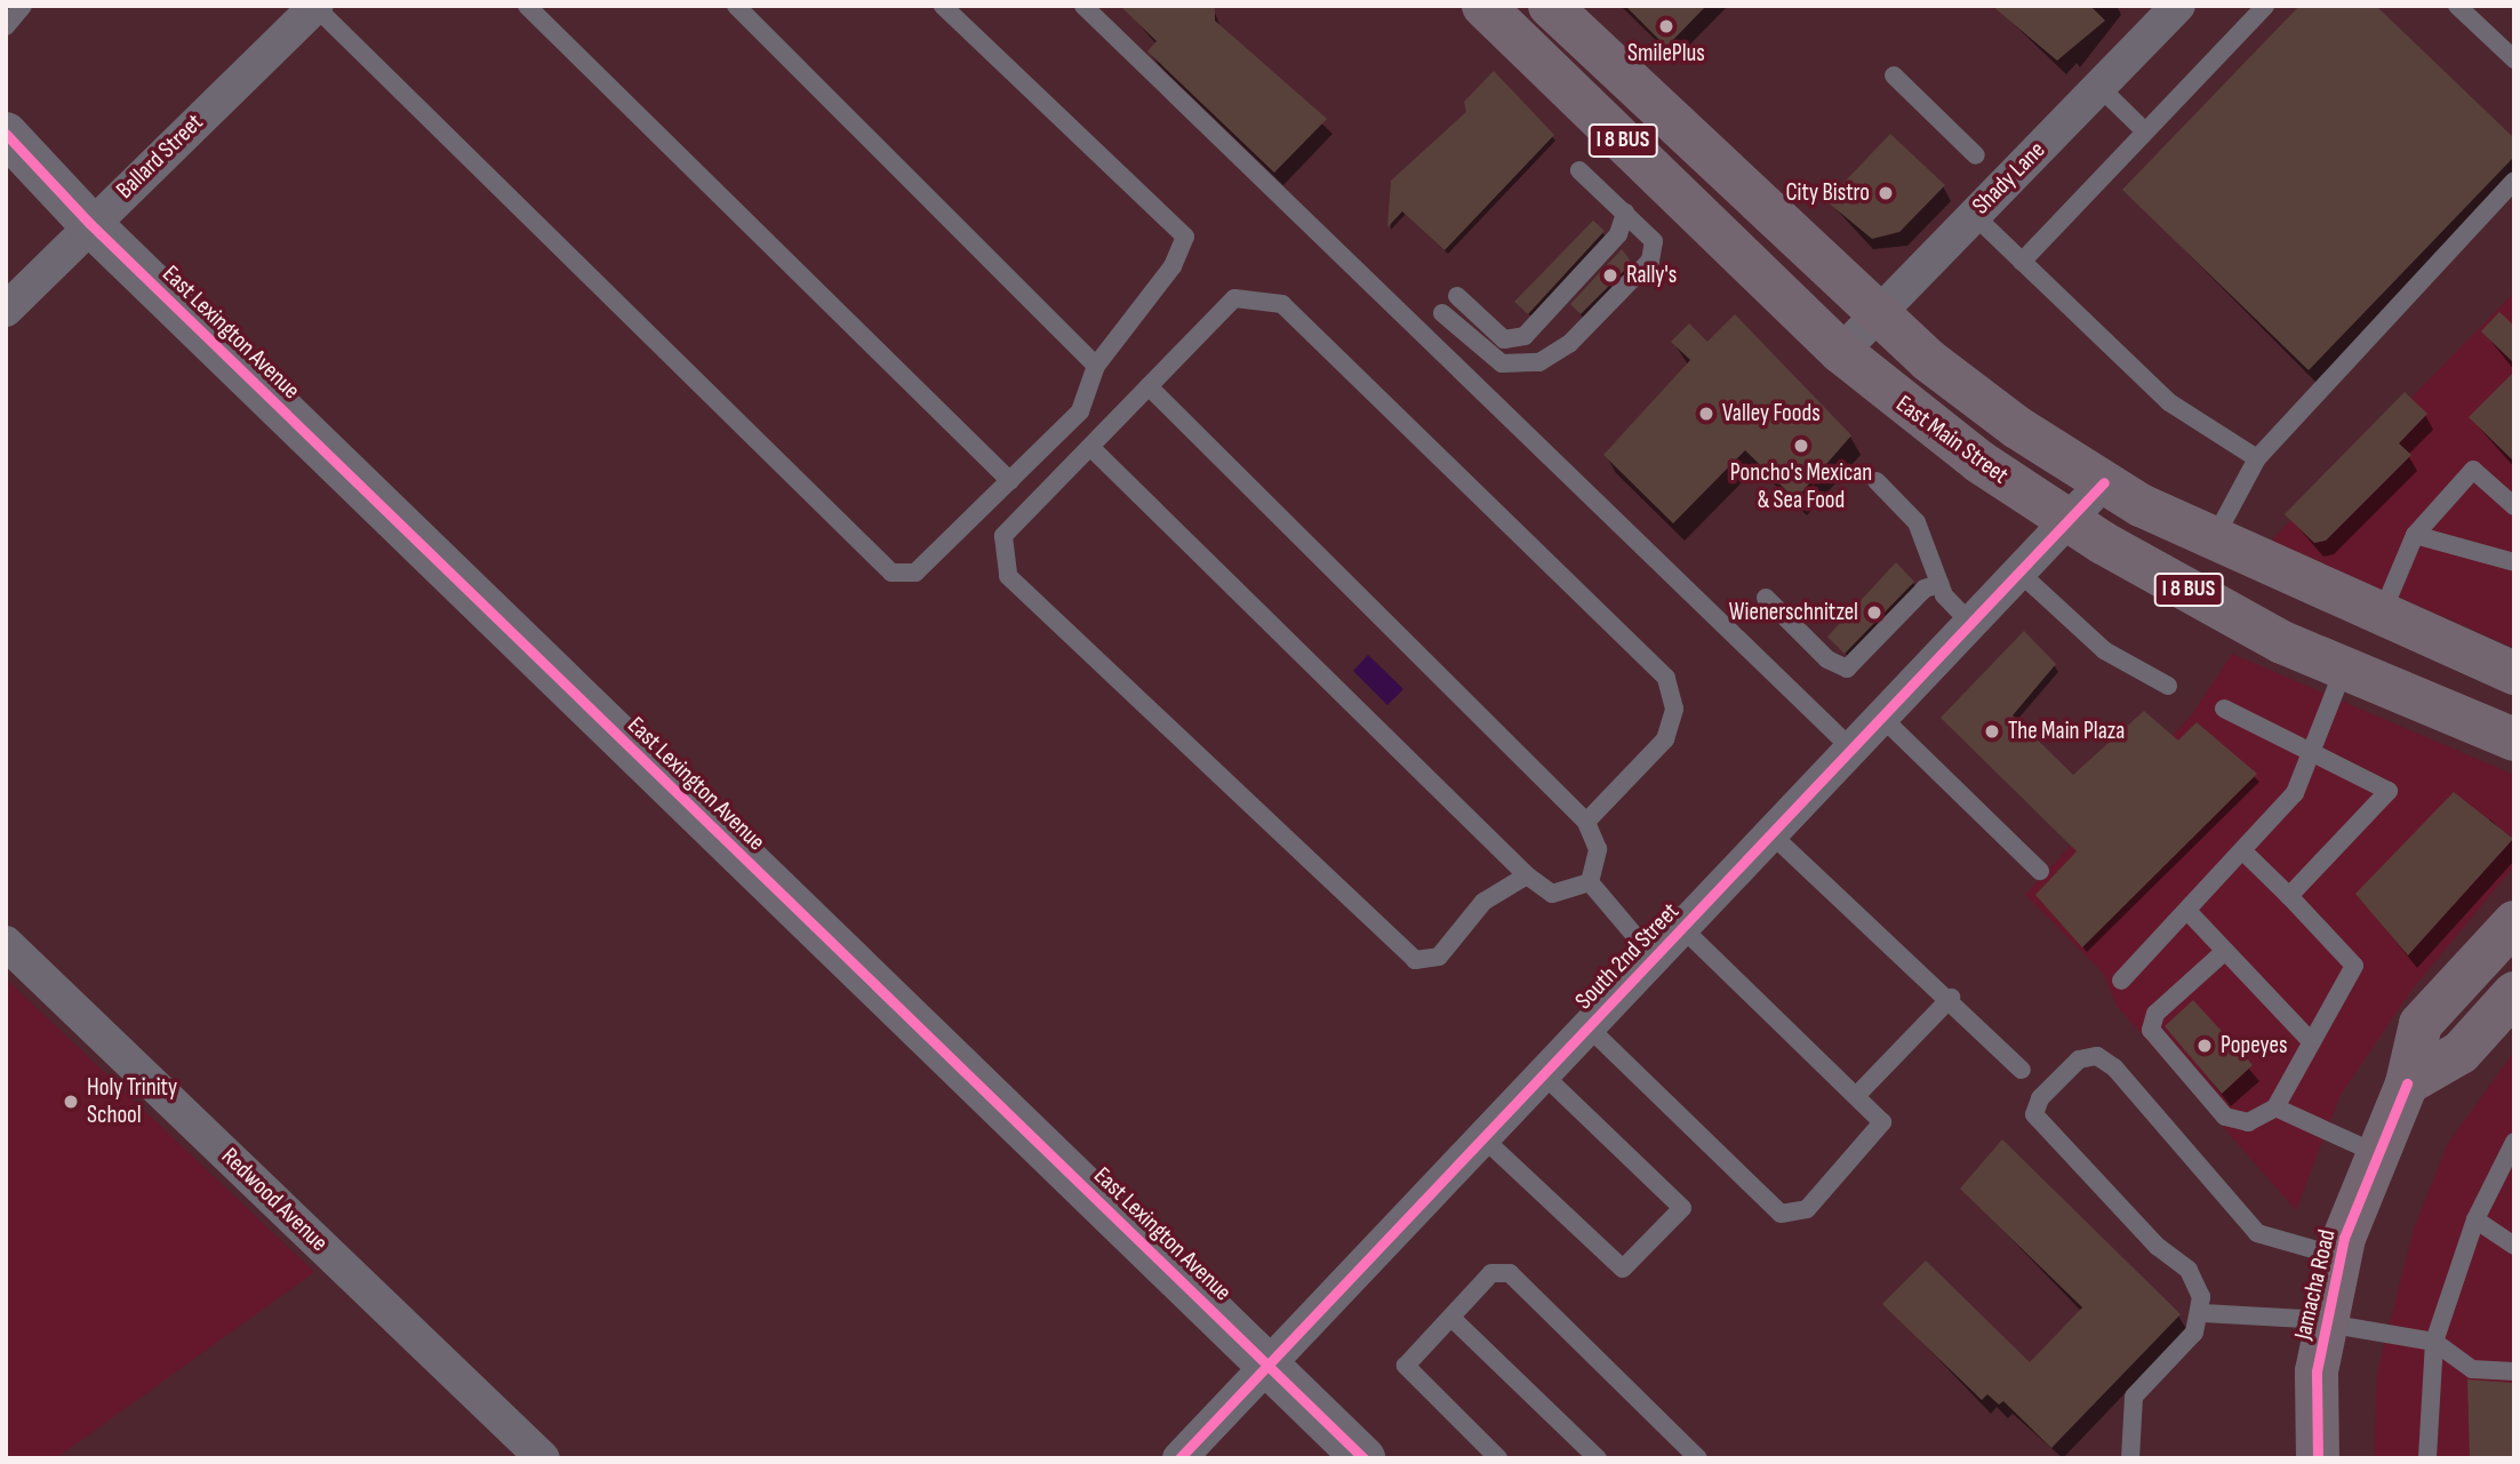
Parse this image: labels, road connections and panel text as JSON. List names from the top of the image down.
{
  "streets": {
    "main road": ["I 8 BUS", "East Main Street", "Jamacha Road"],
    "street": [
      "Ballard Street",
      "Shady Lane",
      "East Lexington Avenue",
      "South 2nd Street",
      "Redwood Avenue"
    ]
  },
  "crossings": [
    ["Ballard Street", "East Lexington Avenue"],
    ["Shady Lane", "East Main Street"],
    ["East Lexington Avenue", "South 2nd Street"],
    ["East Main Street", "South 2nd Street"]
  ],
  "places": [
    "SmilePlus",
    "City Bistro",
    "Rally's",
    "Valley Foods",
    "Poncho's Mexican & Sea Food",
    "Wienerschnitzel",
    "The Main Plaza",
    "Popeyes",
    "Holy Trinity School"
  ]
}
